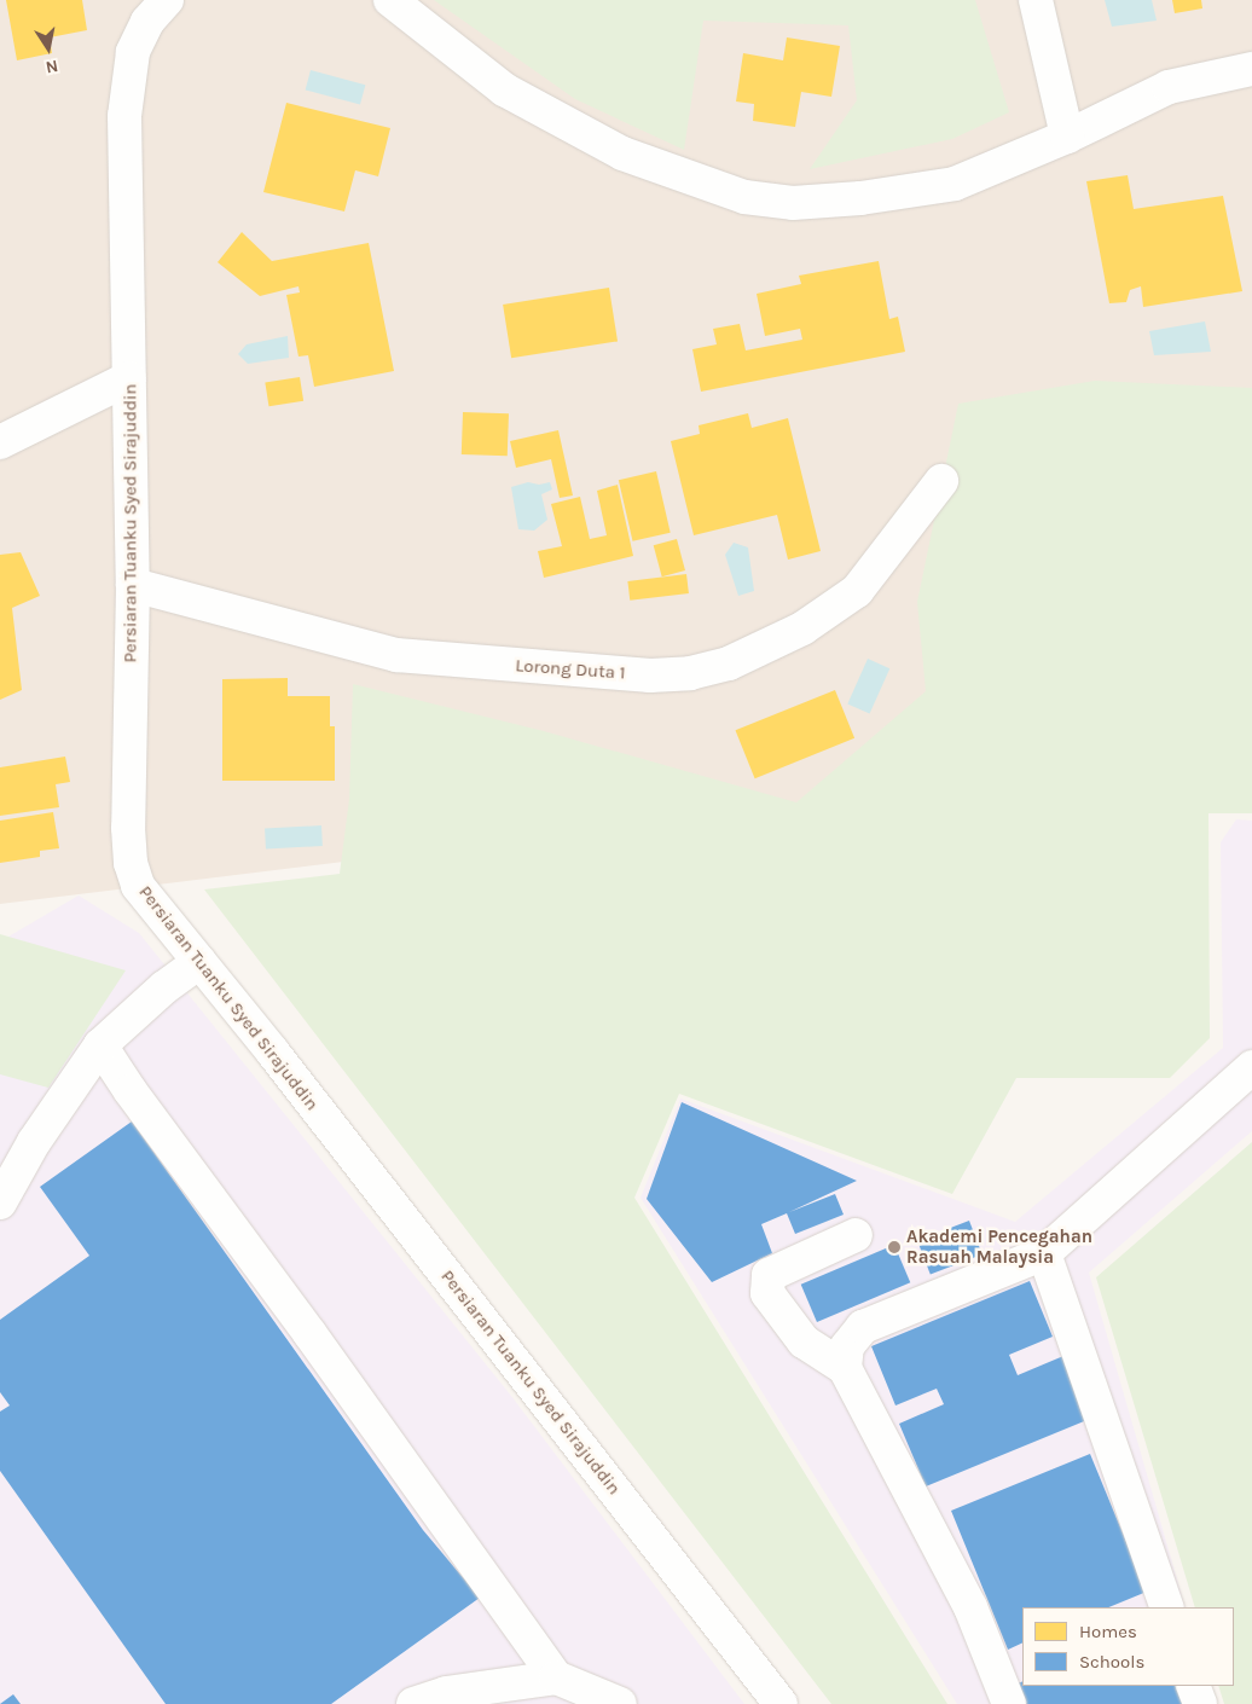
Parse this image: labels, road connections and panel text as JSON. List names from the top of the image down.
{
  "streets": {
    "street": ["Persiaran Tuanku Syed Sirajuddin", "Lorong Duta 1"]
  },
  "crossings": [
    ["Persiaran Tuanku Syed Sirajuddin", "Lorong Duta 1"]
  ],
  "places": ["Akademi Pencegahan Rasuah Malaysia"],
  "legend": ["Homes", "Schools"],
  "north": "bottom"
}
